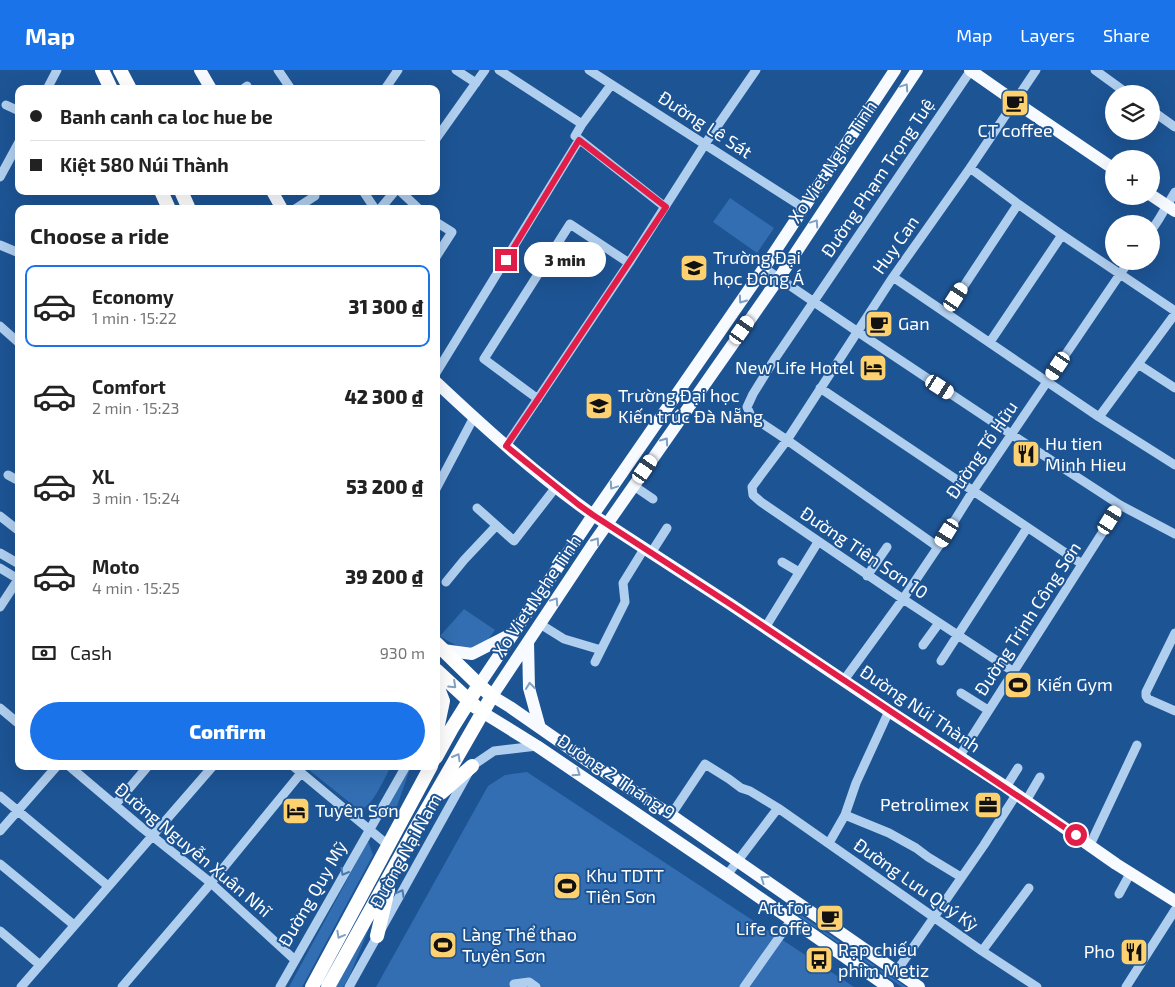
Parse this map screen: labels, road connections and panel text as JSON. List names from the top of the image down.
{
  "streets": {
    "main road": ["Xo Viet Nghe Tinh", "Đường Núi Thành", "Đường 2 Tháng 9"],
    "street": [
      "Đường Lê Sát",
      "Đường Phạm Trọng Tuệ",
      "Huy Can",
      "Đường Tố Hữu",
      "Đường Tiên Sơn 10",
      "Đường Trịnh Công Sơn",
      "Đường Nguyễn Xuân Nhĩ",
      "Đường Nại Nam",
      "Đường Lưu Quý Kỳ",
      "Đường Quy Mỹ"
    ]
  },
  "crossings": [
    ["Đường Lê Sát", "Xo Viet Nghe Tinh"],
    ["Xo Viet Nghe Tinh", "Đường Núi Thành"],
    ["Xo Viet Nghe Tinh", "Đường 2 Tháng 9"],
    ["Đường Phạm Trọng Tuệ", "Huy Can"],
    ["Đường Phạm Trọng Tuệ", "Đường Tố Hữu"],
    ["Đường Phạm Trọng Tuệ", "Đường Tiên Sơn 10"],
    ["Huy Can", "Đường Tiên Sơn 10"],
    ["Đường Tố Hữu", "Đường Tiên Sơn 10"],
    ["Đường Tố Hữu", "Đường Núi Thành"],
    ["Đường Tiên Sơn 10", "Đường Trịnh Công Sơn"],
    ["Đường Trịnh Công Sơn", "Đường Núi Thành"],
    ["Đường 2 Tháng 9", "Đường Nại Nam"],
    ["Đường 2 Tháng 9", "Đường Lưu Quý Kỳ"],
    ["Đường Nguyễn Xuân Nhĩ", "Đường Quy Mỹ"]
  ],
  "one_way": ["Đường Nại Nam", "Đường Quy Mỹ"],
  "places": {
    "cafe": ["CT coffee", "Gan", "Art for Life coffe"],
    "school or university": ["Trường Đại học Đông Á", "Trường Đại học Kiến trúc Đà Nẵng"],
    "hotel": ["New Life Hotel", "Tuyên Sơn"],
    "restaurant": ["Hu tien Minh Hieu", "Pho"],
    "sports": ["Kiến Gym", "Khu TDTT Tiên Sơn", "Làng Thể thao Tuyên Sơn"],
    "office": ["Petrolimex"],
    "bus stop": ["Rạp chiếu phim Metiz"]
  },
  "page": {
    "header": "Map",
    "nav": ["Map", "Layers", "Share"],
    "map_buttons": ["+", "−"],
    "banner": ["Banh canh ca loc hue be", "Kiệt 580 Núi Thành"],
    "heading": "Choose a ride",
    "bubble": "3 min",
    "list": [
      {
        "name": "Economy",
        "note": "1 min · 15:22",
        "value": "31 300 ₫"
      },
      {
        "name": "Comfort",
        "note": "2 min · 15:23",
        "value": "42 300 ₫"
      },
      {
        "name": "XL",
        "note": "3 min · 15:24",
        "value": "53 200 ₫"
      },
      {
        "name": "Moto",
        "note": "4 min · 15:25",
        "value": "39 200 ₫"
      }
    ],
    "pay": ["Cash", "930 m"],
    "buttons": "Confirm"
  }
}
